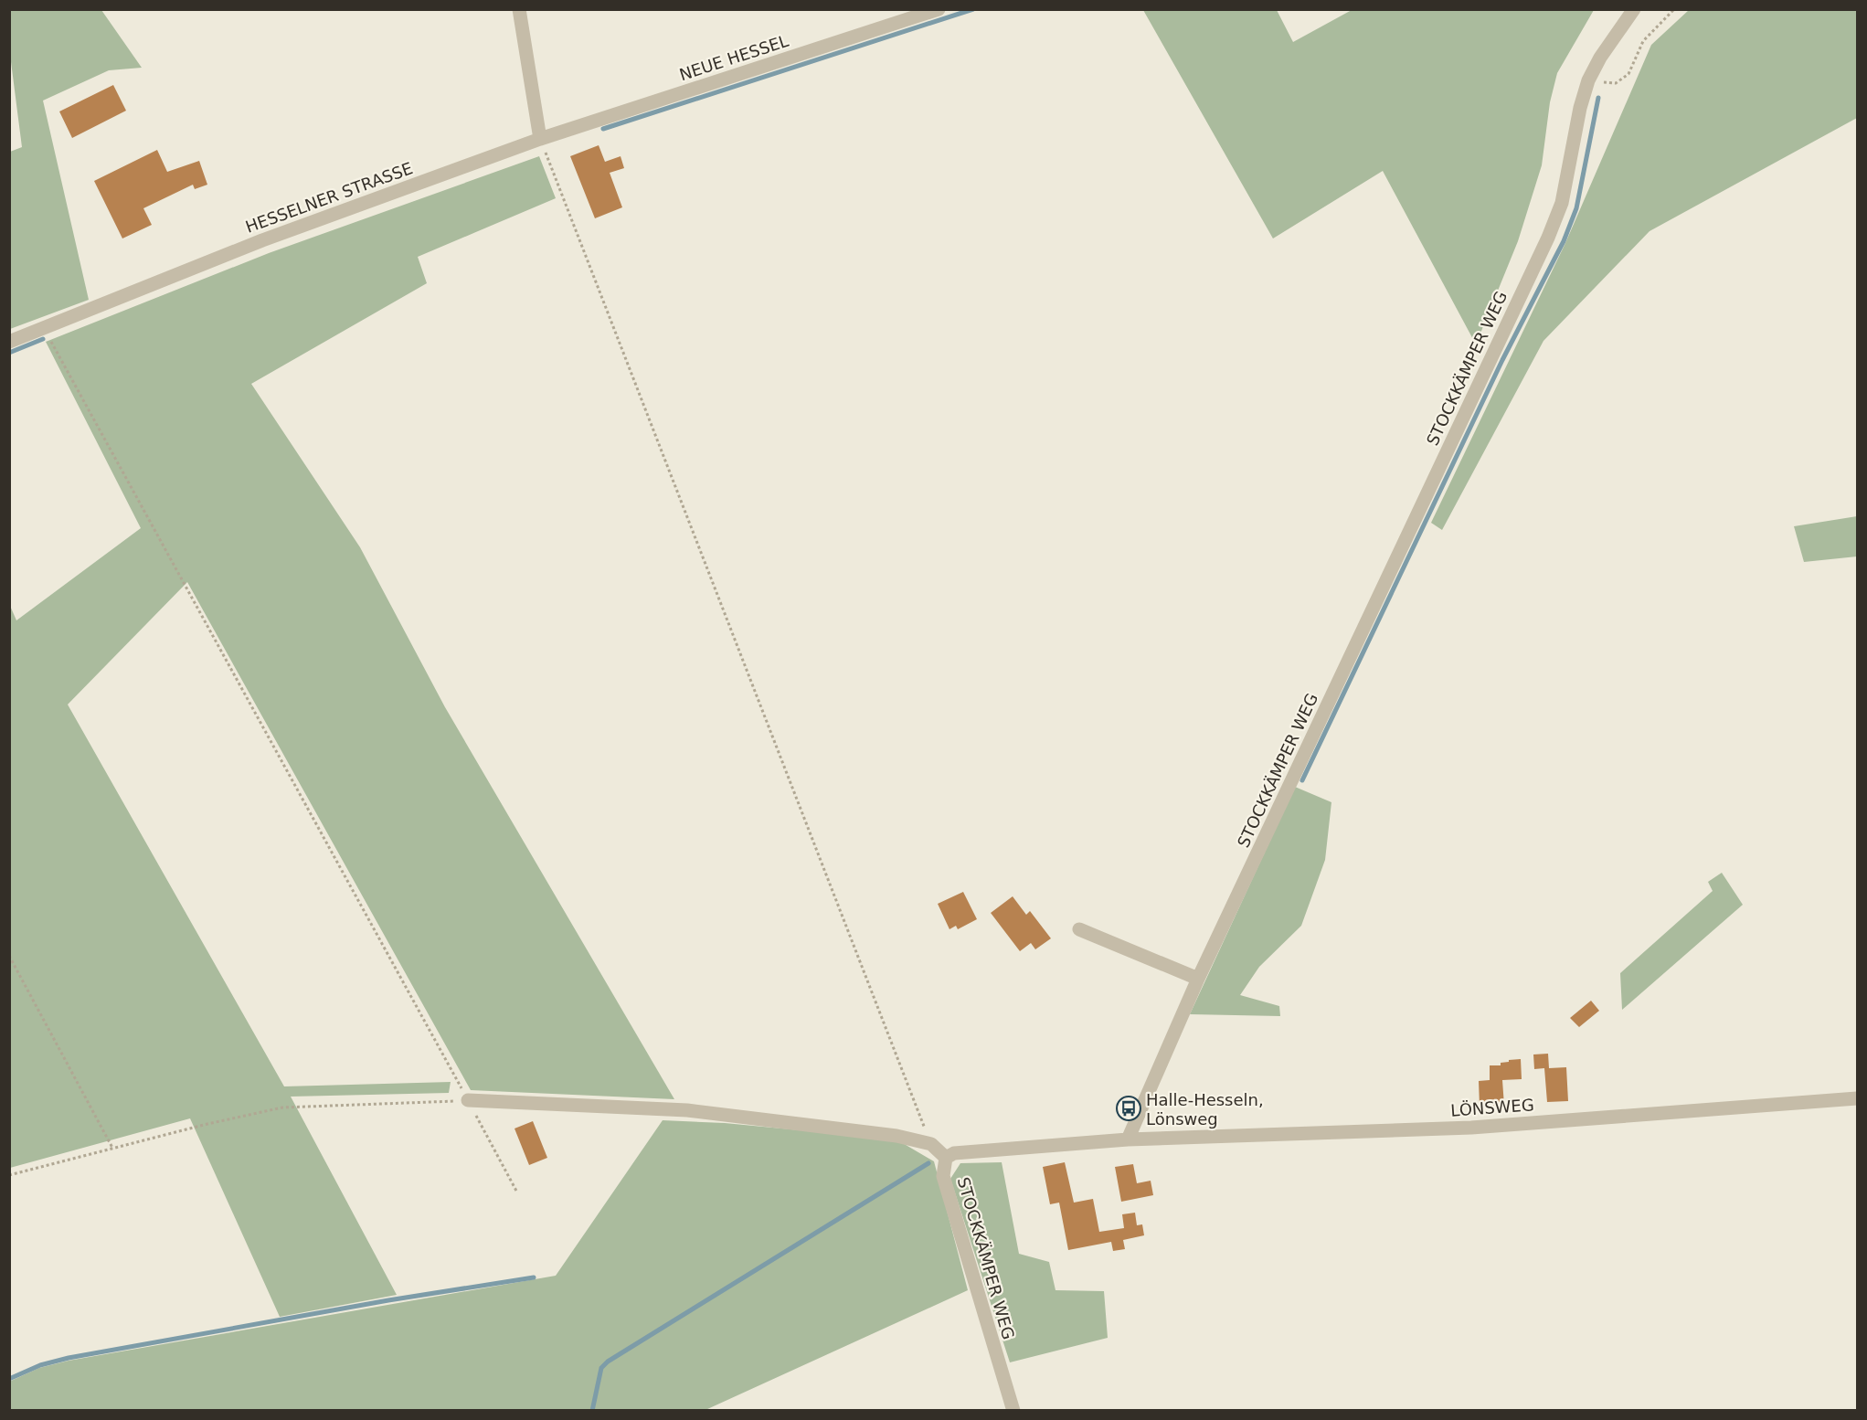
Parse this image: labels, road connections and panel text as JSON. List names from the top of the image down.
{
  "streets": {
    "street": [
      "NEUE HESSEL",
      "HESSELNER STRASSE",
      "STOCKKÄMPER WEG",
      "LÖNSWEG"
    ]
  },
  "crossings": [
    ["NEUE HESSEL", "HESSELNER STRASSE"],
    ["STOCKKÄMPER WEG", "LÖNSWEG"]
  ],
  "places": {
    "bus stop": ["Halle-Hesseln, Lönsweg"]
  }
}
